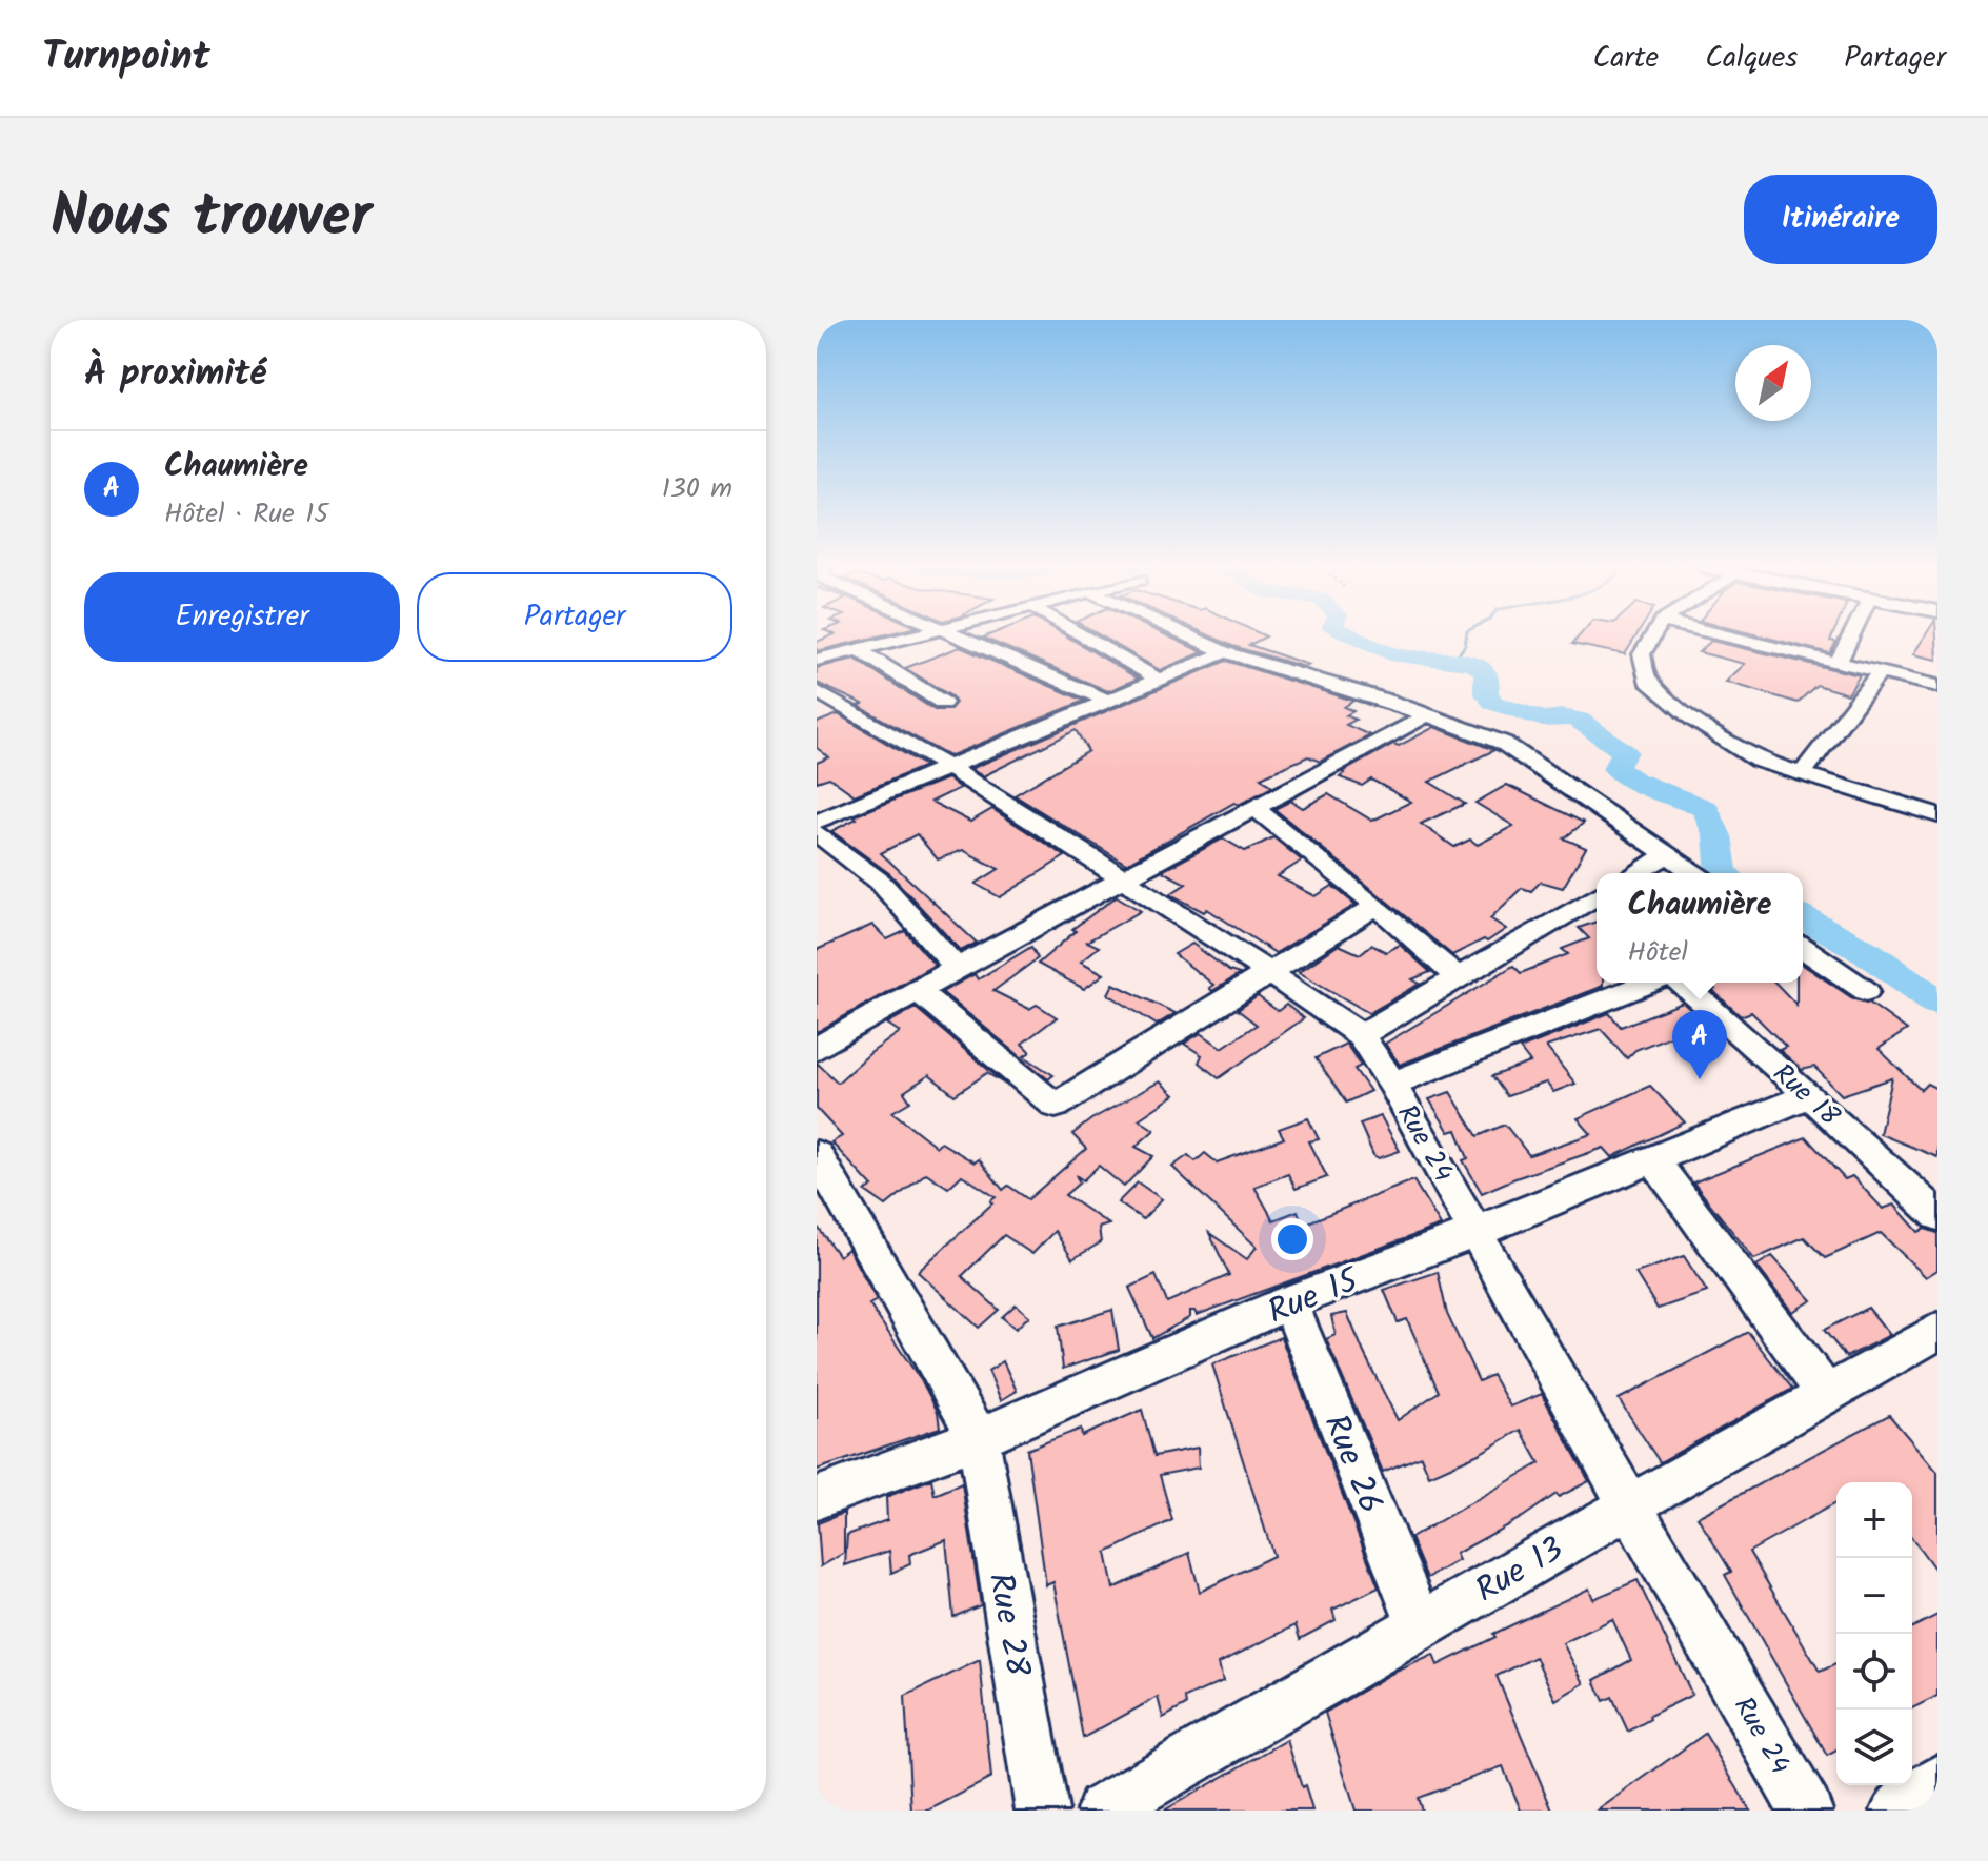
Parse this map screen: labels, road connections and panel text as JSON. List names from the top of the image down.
{
  "streets": {
    "street": [
      "Rue 18",
      "Rue 24",
      "Rue 15",
      "Rue 26",
      "Rue 13",
      "Rue 28"
    ]
  },
  "crossings": [
    ["Rue 18", "Rue 15"],
    ["Rue 24", "Rue 15"],
    ["Rue 24", "Rue 13"],
    ["Rue 15", "Rue 26"],
    ["Rue 15", "Rue 28"],
    ["Rue 26", "Rue 13"]
  ],
  "north": "top right",
  "page": {
    "header": "Turnpoint",
    "nav": ["Carte", "Calques", "Partager"],
    "title": "Nous trouver",
    "buttons": [
      "Itinéraire",
      ["Enregistrer", "Partager"]
    ],
    "heading": "À proximité",
    "list": [
      {
        "mark": "A",
        "name": "Chaumière",
        "note": "Hôtel · Rue 15",
        "value": "130 m"
      }
    ],
    "popup": ["Chaumière", "Hôtel"],
    "pins": "A",
    "map_buttons": ["+", "−"]
  }
}
